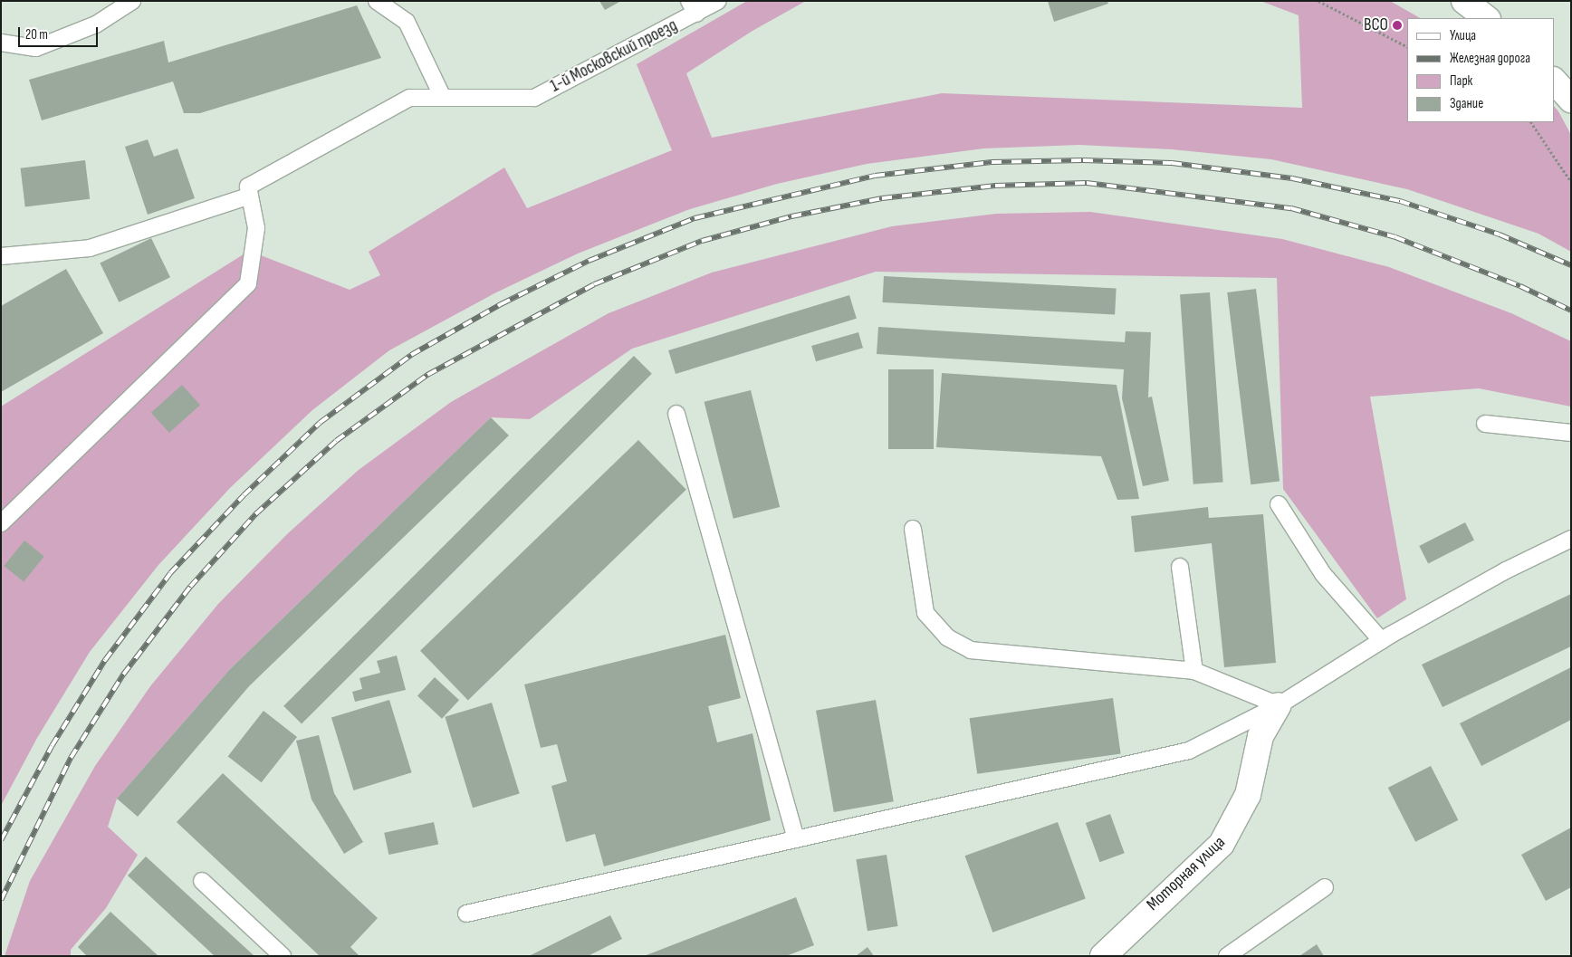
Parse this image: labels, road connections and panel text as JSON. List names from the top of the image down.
{
  "streets": {
    "street": ["Моторная улица"],
    "lane": ["1-й Московский проезд"]
  },
  "places": ["ВСО"],
  "legend": [
    "Улица",
    "Железная дорога",
    "Парк",
    "Здание"
  ],
  "scale_bar": "20 m"
}
